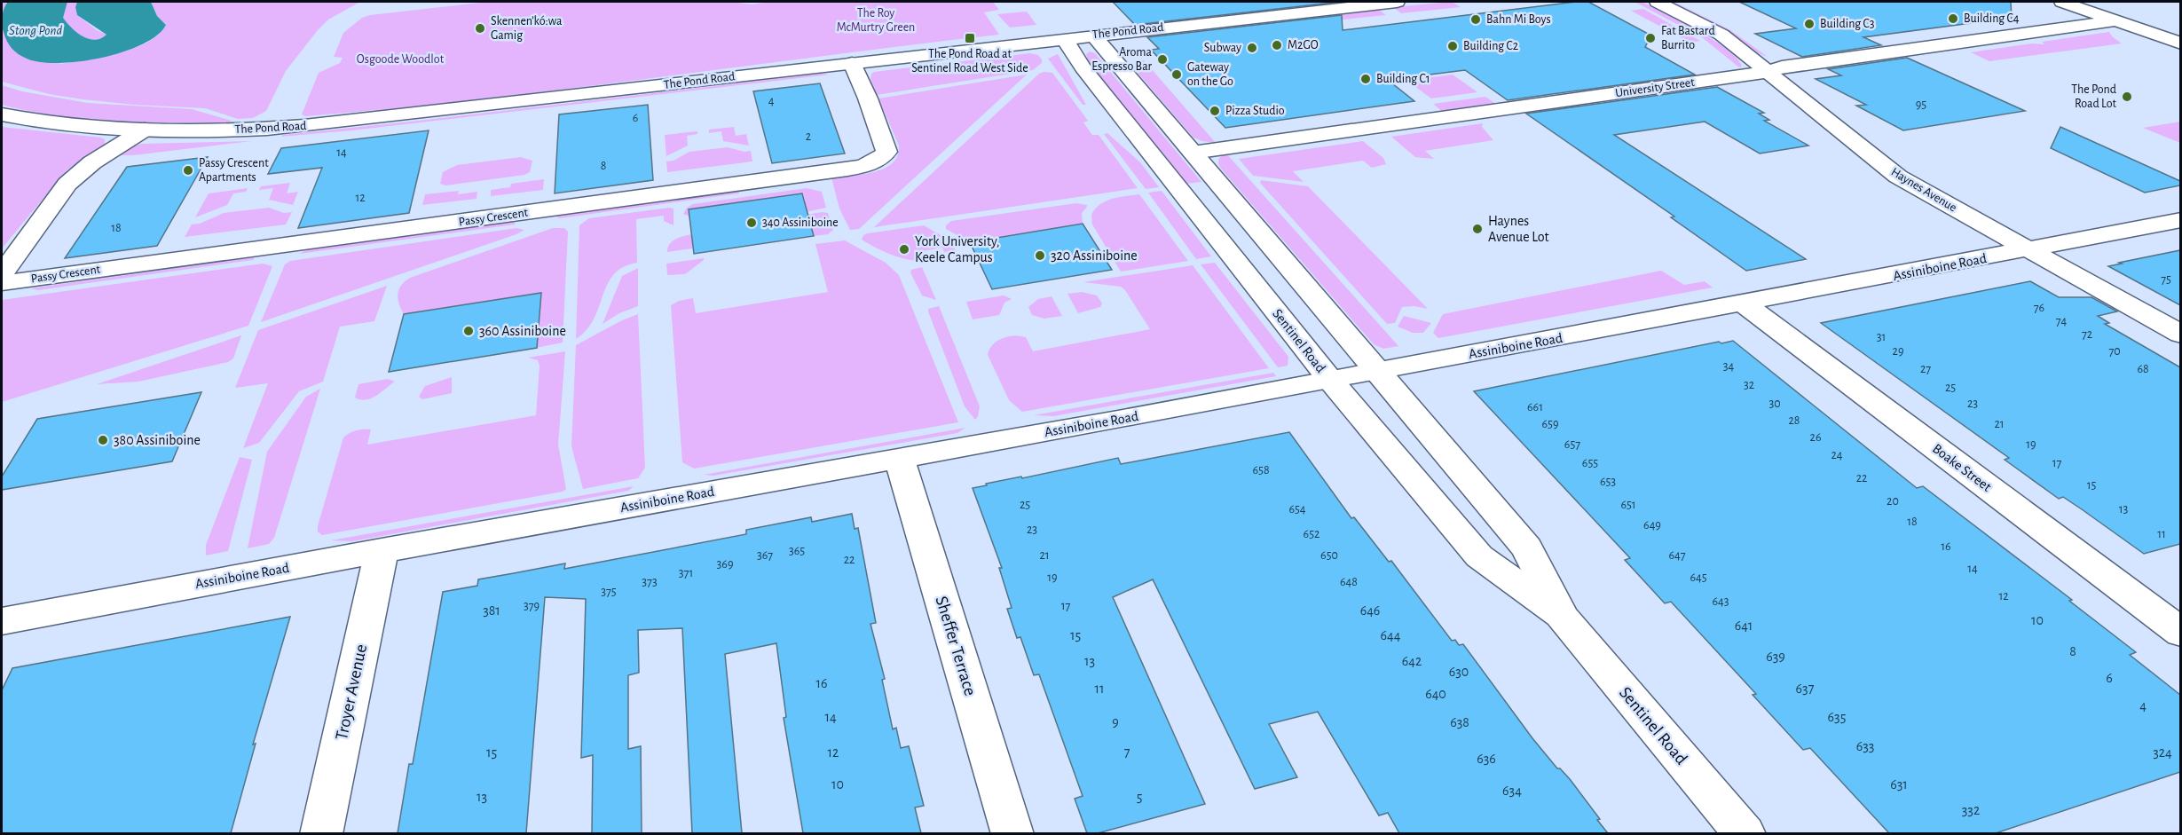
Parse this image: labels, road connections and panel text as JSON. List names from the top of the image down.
{
  "streets": {
    "street": [
      "The Pond Road",
      "University Street",
      "Haynes Avenue",
      "Passy Crescent",
      "Assiniboine Road",
      "Sentinel Road",
      "Boake Street",
      "Sheffer Terrace",
      "Troyer Avenue"
    ]
  },
  "crossings": [
    ["The Pond Road", "Passy Crescent"],
    ["The Pond Road", "Sentinel Road"],
    ["University Street", "Haynes Avenue"],
    ["University Street", "Sentinel Road"],
    ["Haynes Avenue", "Assiniboine Road"],
    ["Assiniboine Road", "Sentinel Road"],
    ["Assiniboine Road", "Boake Street"],
    ["Assiniboine Road", "Sheffer Terrace"],
    ["Assiniboine Road", "Troyer Avenue"]
  ],
  "water": ["Stong Pond"],
  "parks": ["The Roy McMurtry Green", "Osgoode Woodlot"],
  "places": {
    "other": [
      "Building C4",
      "Bahn Mi Boys",
      "Building C3",
      "Skennen’kó:wa Gamig",
      "Fat Bastard Burrito",
      "M2GO",
      "Building C2",
      "Subway",
      "Aroma Espresso Bar",
      "Gateway on the Go",
      "Building C1",
      "The Pond Road Lot",
      "Pizza Studio",
      "Passy Crescent Apartments",
      "340 Assiniboine",
      "Haynes Avenue Lot",
      "York University, Keele Campus",
      "320 Assiniboine",
      "360 Assiniboine",
      "380 Assiniboine"
    ],
    "transit": ["The Pond Road at Sentinel Road West Side"]
  },
  "house_numbers": [
    "4",
    "95",
    "6",
    "2",
    "14",
    "8",
    "12",
    "18",
    "75",
    "76",
    "74",
    "72",
    "31",
    "29",
    "70",
    "34",
    "27",
    "68",
    "32",
    "25",
    "30",
    "23",
    "661",
    "28",
    "659",
    "21",
    "26",
    "657",
    "19",
    "24",
    "655",
    "17",
    "658",
    "22",
    "653",
    "15",
    "20",
    "25",
    "651",
    "654",
    "13",
    "18",
    "649",
    "23",
    "652",
    "11",
    "16",
    "365",
    "367",
    "21",
    "650",
    "647",
    "22",
    "369",
    "14",
    "371",
    "19",
    "645",
    "373",
    "648",
    "375",
    "12",
    "643",
    "379",
    "17",
    "381",
    "646",
    "10",
    "641",
    "15",
    "644",
    "8",
    "639",
    "13",
    "642",
    "630",
    "6",
    "16",
    "11",
    "637",
    "640",
    "4",
    "14",
    "635",
    "9",
    "638",
    "633",
    "15",
    "12",
    "7",
    "324",
    "636",
    "10",
    "631",
    "634",
    "13",
    "5",
    "332"
  ]
}
